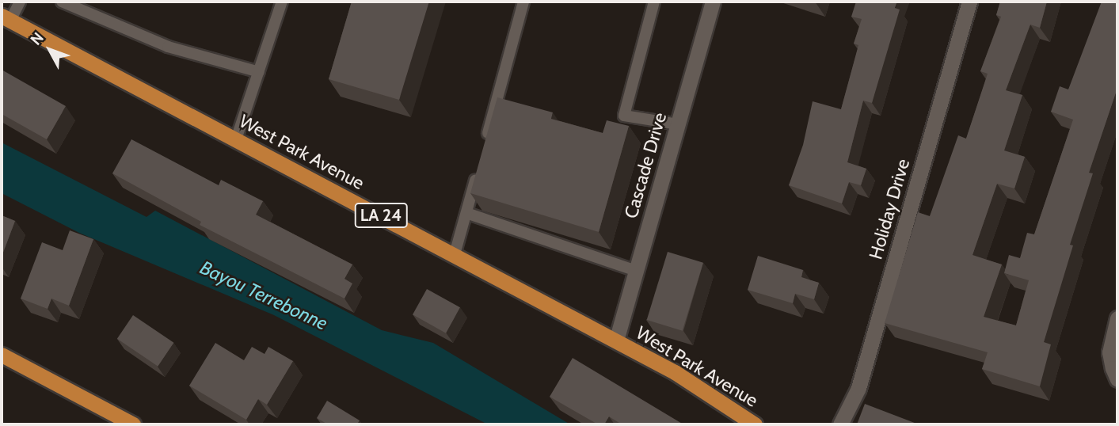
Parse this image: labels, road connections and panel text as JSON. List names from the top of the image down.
{
  "streets": {
    "main road": ["West Park Avenue", "LA 24"],
    "street": ["Cascade Drive", "Holiday Drive"]
  },
  "crossings": [
    ["West Park Avenue", "Cascade Drive"]
  ],
  "water": ["Bayou Terrebonne"],
  "north": "top left"
}
